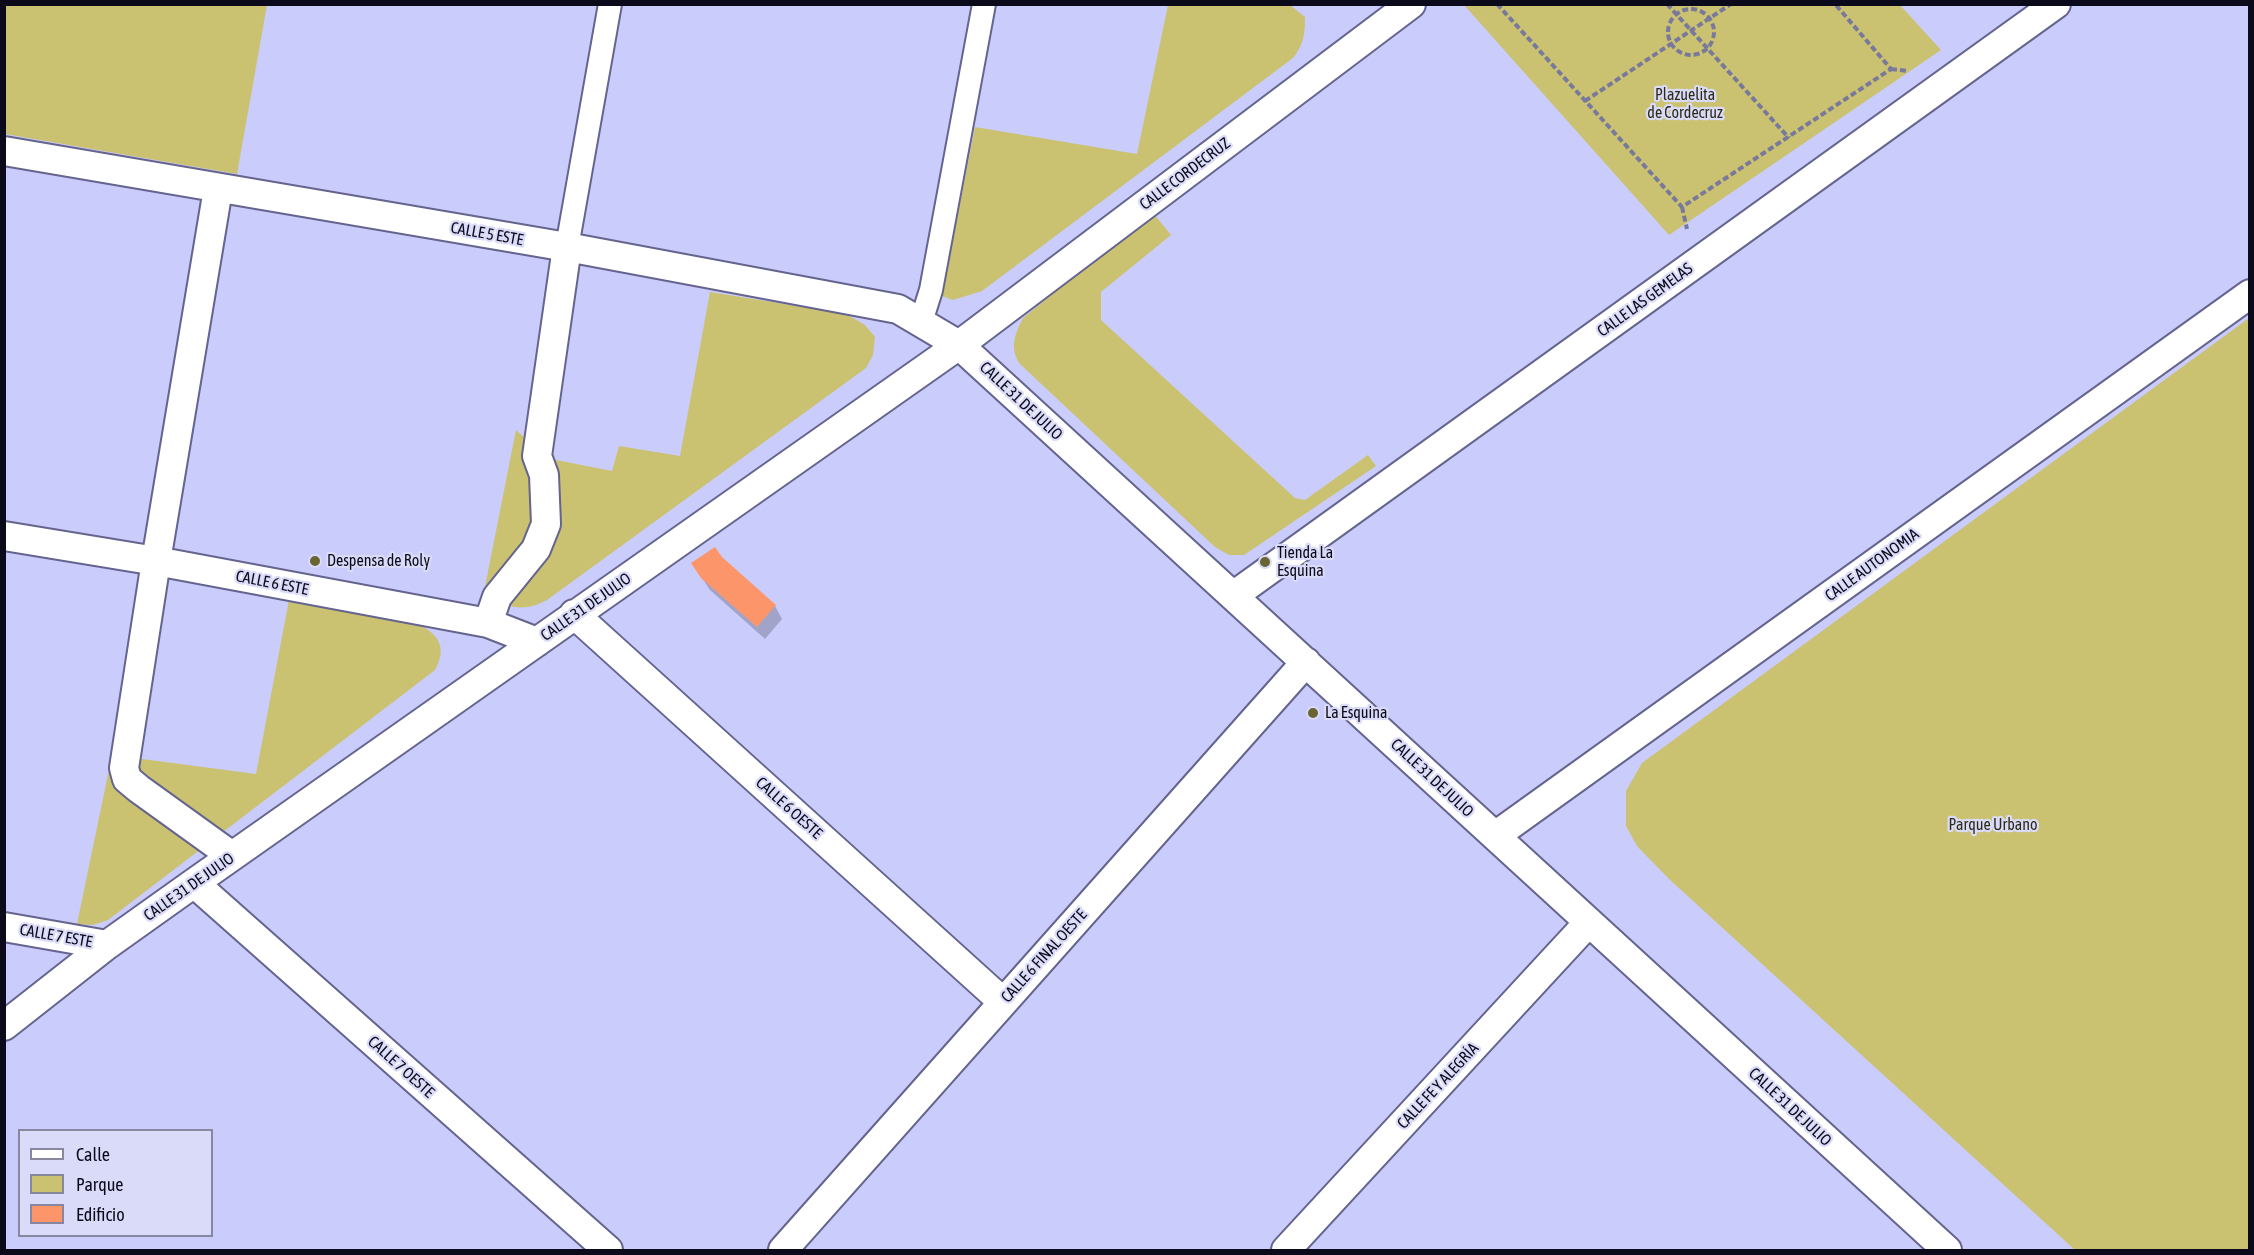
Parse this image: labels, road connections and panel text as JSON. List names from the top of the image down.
{
  "streets": {
    "street": [
      "CALLE CORDECRUZ",
      "CALLE 5 ESTE",
      "CALLE LAS GEMELAS",
      "CALLE 31 DE JULIO",
      "CALLE AUTONOMIA",
      "CALLE 6 ESTE",
      "CALLE 6 OESTE",
      "CALLE 7 ESTE",
      "CALLE 6 FINAL OESTE",
      "CALLE 7 OESTE",
      "CALLE FE Y ALEGRÍA"
    ]
  },
  "crossings": [
    ["CALLE CORDECRUZ", "CALLE 5 ESTE"],
    ["CALLE CORDECRUZ", "CALLE 31 DE JULIO"],
    ["CALLE 5 ESTE", "CALLE 31 DE JULIO"],
    ["CALLE LAS GEMELAS", "CALLE 31 DE JULIO"],
    ["CALLE 31 DE JULIO", "CALLE AUTONOMIA"],
    ["CALLE 31 DE JULIO", "CALLE 6 ESTE"],
    ["CALLE 31 DE JULIO", "CALLE 6 OESTE"],
    ["CALLE 31 DE JULIO", "CALLE 7 ESTE"],
    ["CALLE 31 DE JULIO", "CALLE 6 FINAL OESTE"],
    ["CALLE 31 DE JULIO", "CALLE 7 OESTE"],
    ["CALLE 31 DE JULIO", "CALLE FE Y ALEGRÍA"],
    ["CALLE 6 OESTE", "CALLE 6 FINAL OESTE"]
  ],
  "parks": ["Plazuelita de Cordecruz", "Parque Urbano"],
  "places": ["Despensa de Roly", "Tienda La Esquina", "La Esquina"],
  "legend": ["Calle", "Parque", "Edificio"]
}
